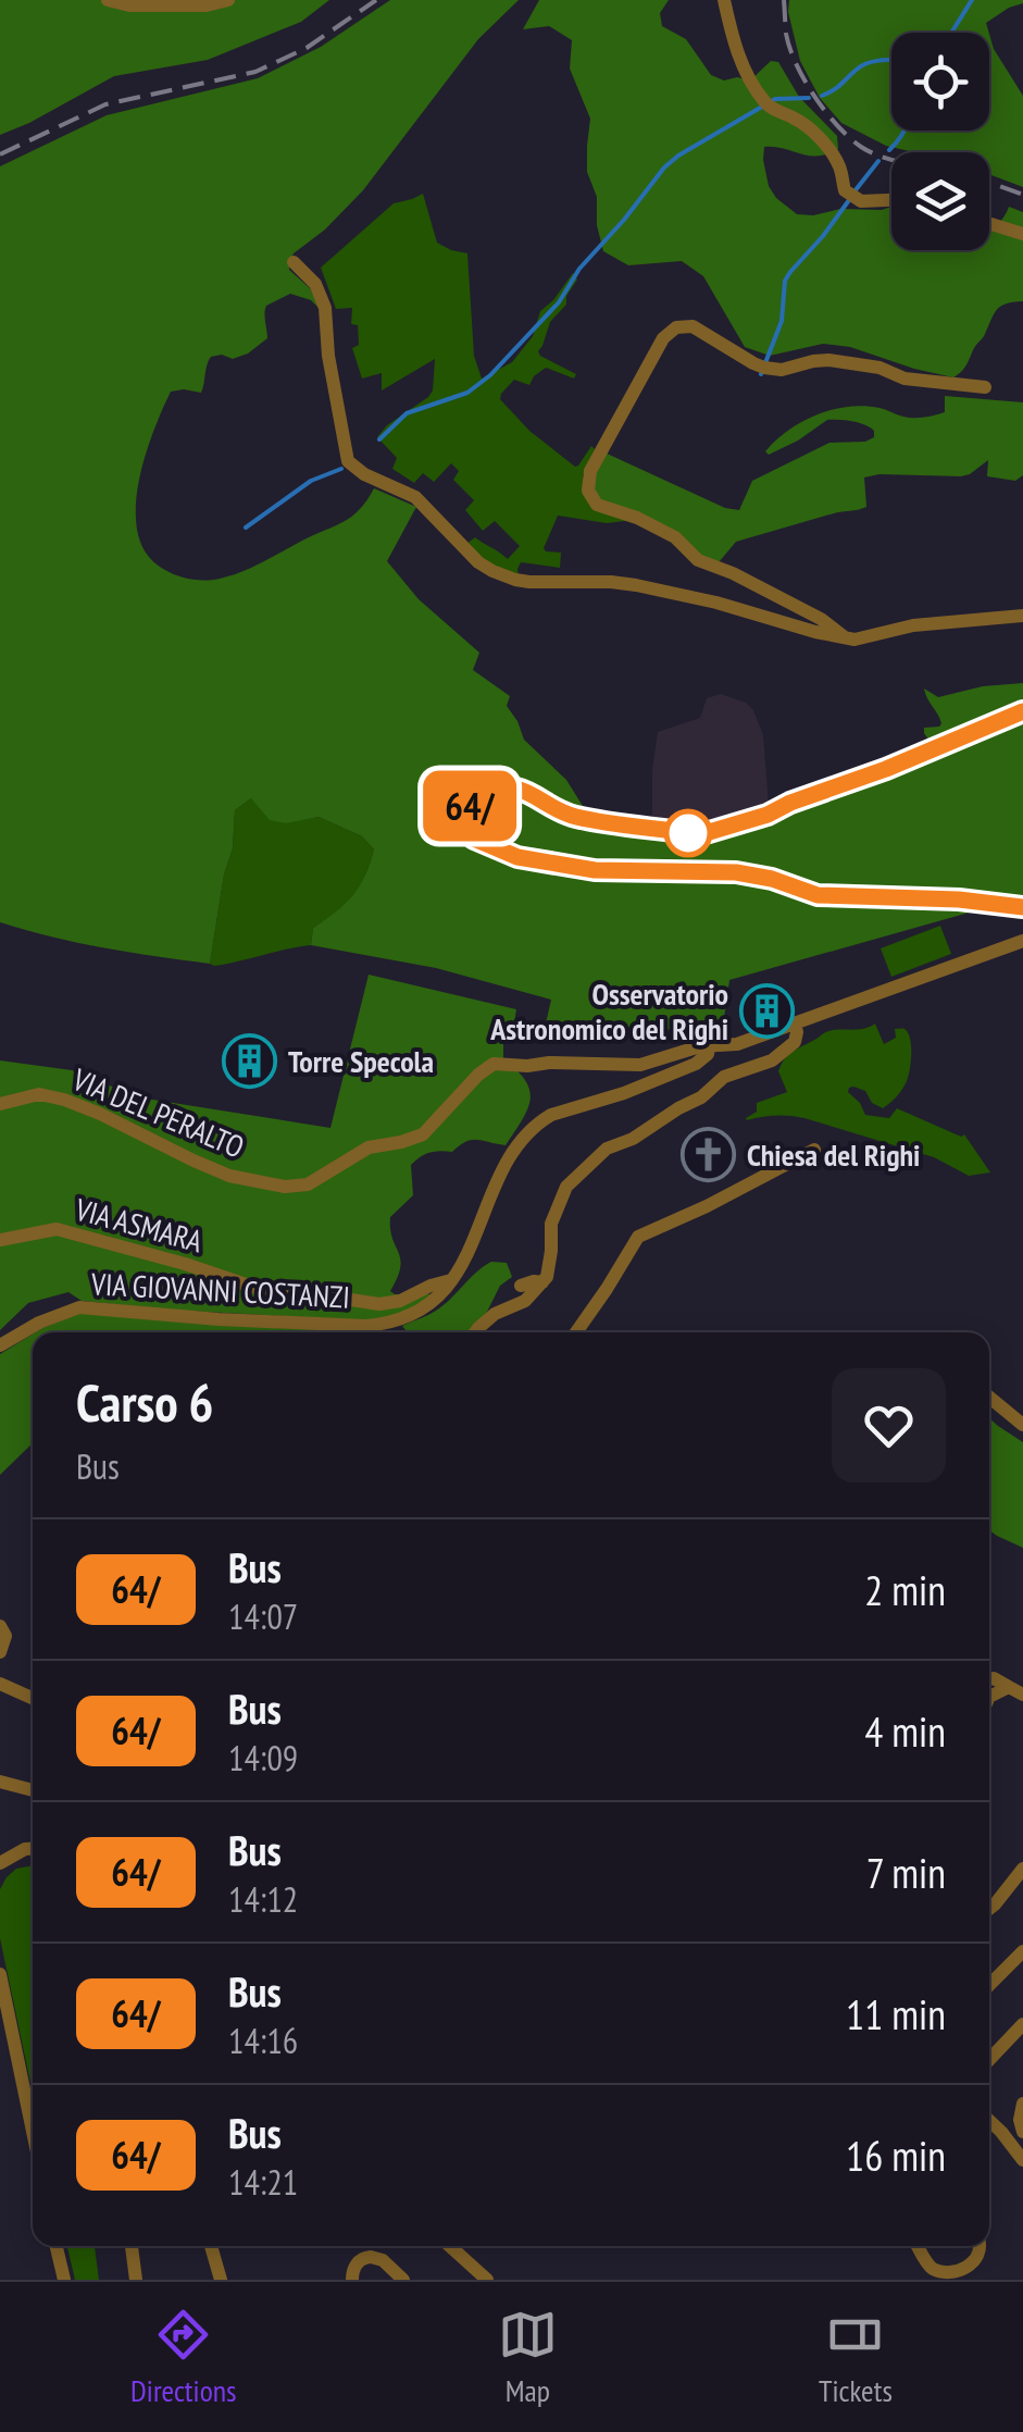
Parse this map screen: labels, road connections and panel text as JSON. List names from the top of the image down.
{
  "streets": {
    "street": ["VIA DEL PERALTO", "VIA ASMARA", "VIA GIOVANNI COSTANZI"]
  },
  "crossings": [
    ["VIA DEL PERALTO", "VIA GIOVANNI COSTANZI"],
    ["VIA ASMARA", "VIA GIOVANNI COSTANZI"]
  ],
  "places": {
    "building": ["Osservatorio Astronomico del Righi", "Torre Specola"],
    "church": ["Chiesa del Righi"]
  },
  "lines": ["bus line 64/"],
  "page": {
    "on_map": "64/",
    "heading": ["Carso 6", "Bus"],
    "list": [
      {
        "mark": "64/",
        "name": "Bus",
        "note": "14:07",
        "value": "2 min"
      },
      {
        "mark": "64/",
        "name": "Bus",
        "note": "14:09",
        "value": "4 min"
      },
      {
        "mark": "64/",
        "name": "Bus",
        "note": "14:12",
        "value": "7 min"
      },
      {
        "mark": "64/",
        "name": "Bus",
        "note": "14:16",
        "value": "11 min"
      },
      {
        "mark": "64/",
        "name": "Bus",
        "note": "14:21",
        "value": "16 min"
      }
    ],
    "tabs": ["Directions", "Map", "Tickets"]
  }
}
